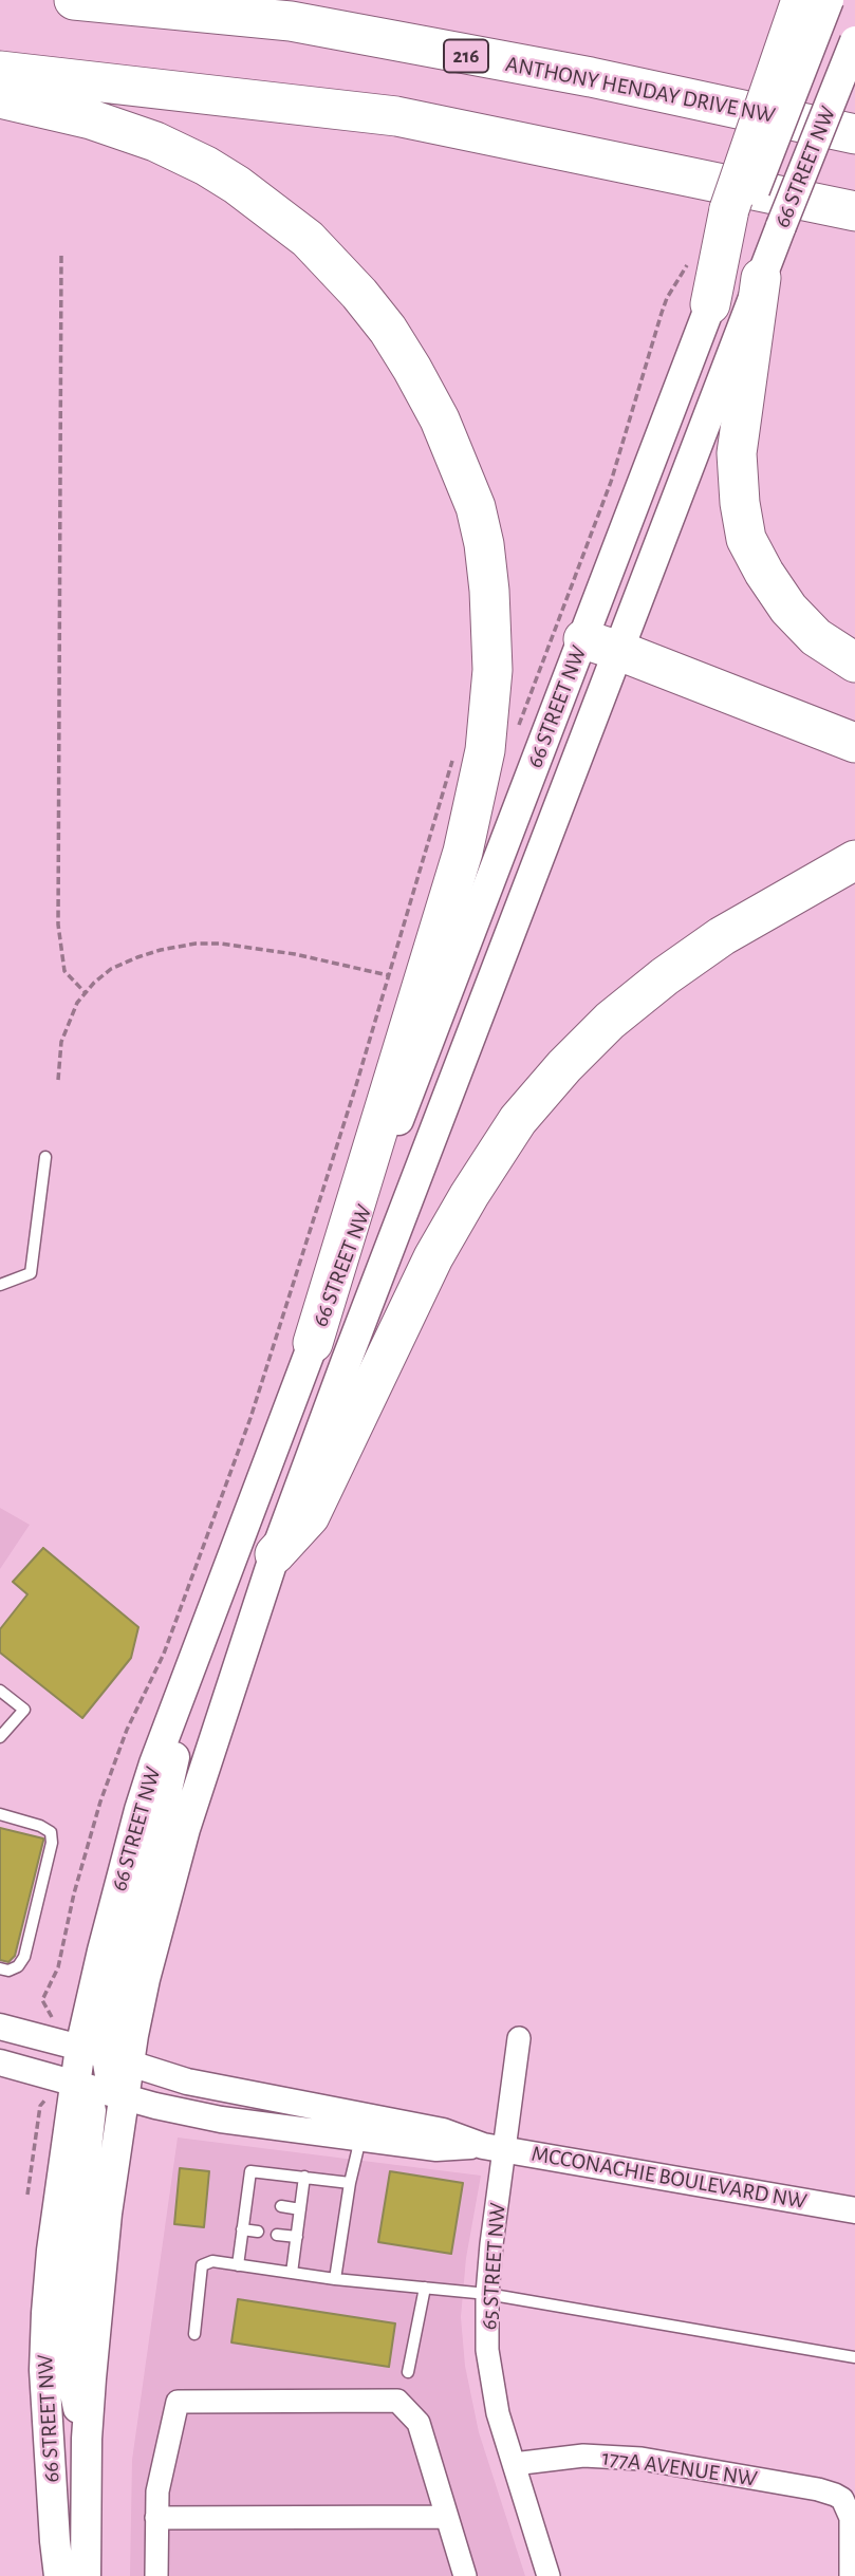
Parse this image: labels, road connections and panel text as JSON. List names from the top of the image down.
{
  "streets": {
    "highway": ["216", "ANTHONY HENDAY DRIVE NW"],
    "main road": ["66 STREET NW"],
    "street": ["MCCONACHIE BOULEVARD NW", "65 STREET NW", "177A AVENUE NW"]
  },
  "crossings": [
    ["66 STREET NW", "MCCONACHIE BOULEVARD NW"],
    ["MCCONACHIE BOULEVARD NW", "65 STREET NW"],
    ["65 STREET NW", "177A AVENUE NW"]
  ]
}
